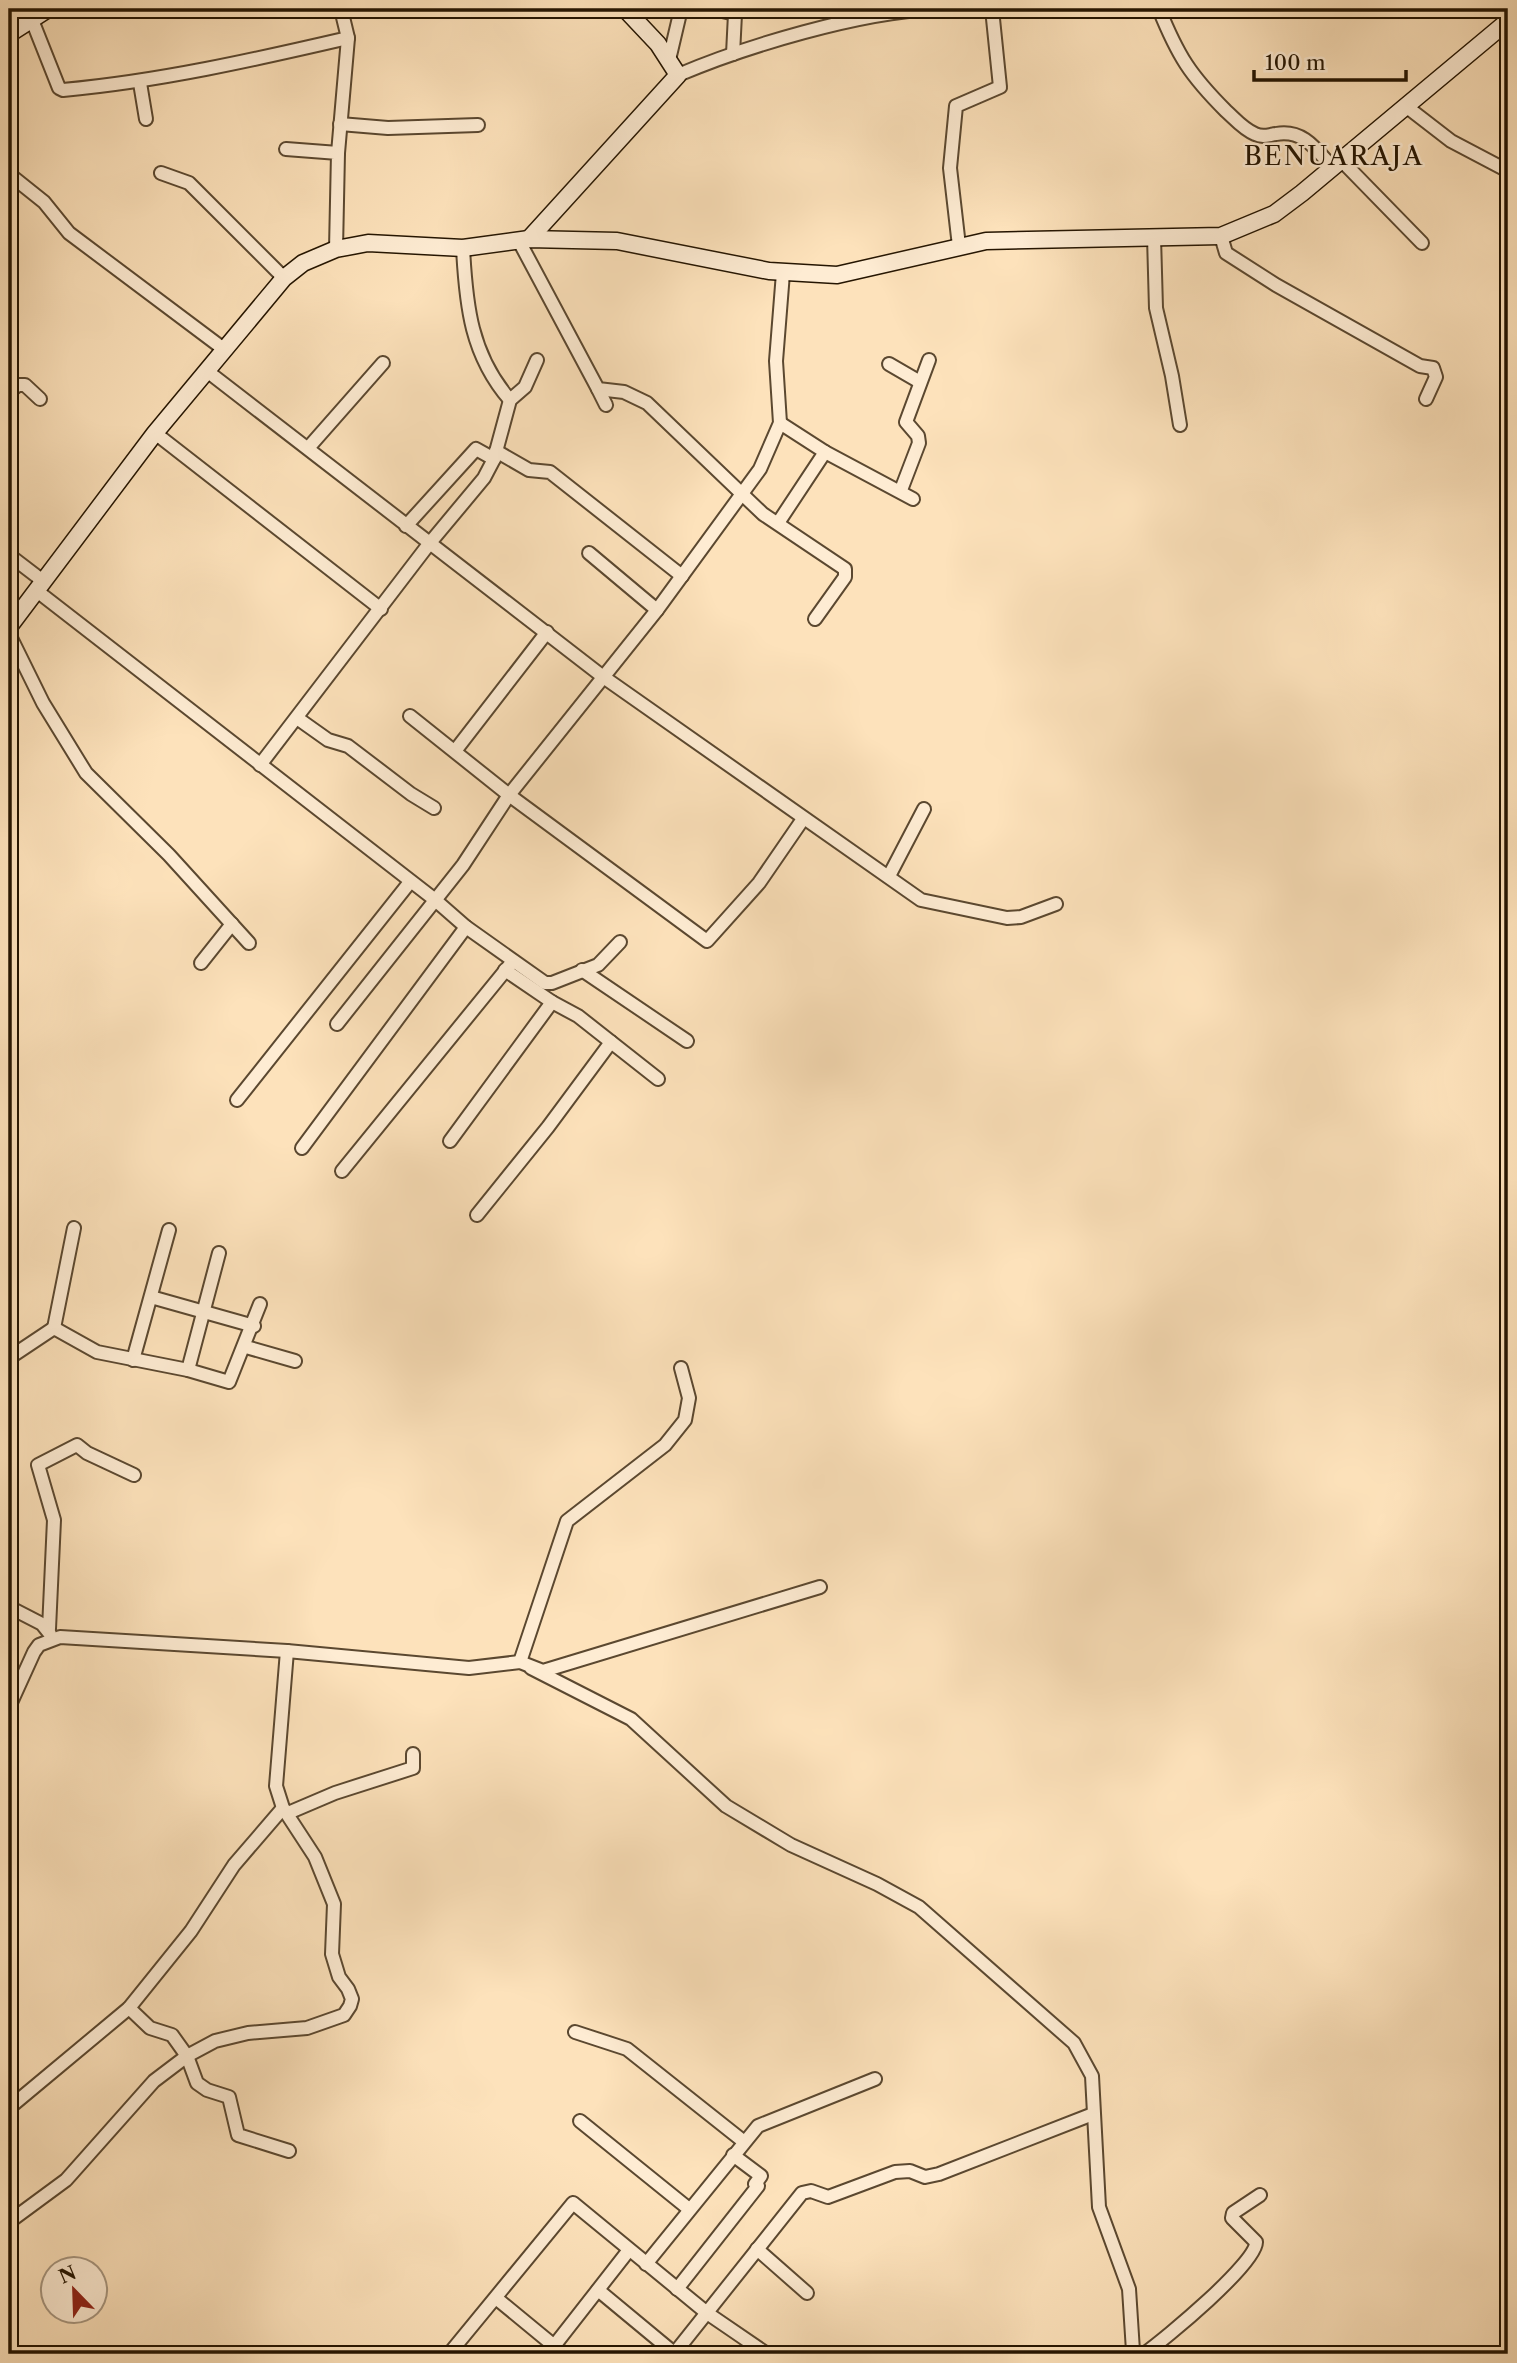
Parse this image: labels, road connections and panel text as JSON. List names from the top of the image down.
{
  "districts": ["BENUARAJA"],
  "scale_bar": "100 m",
  "north": "top left"
}
